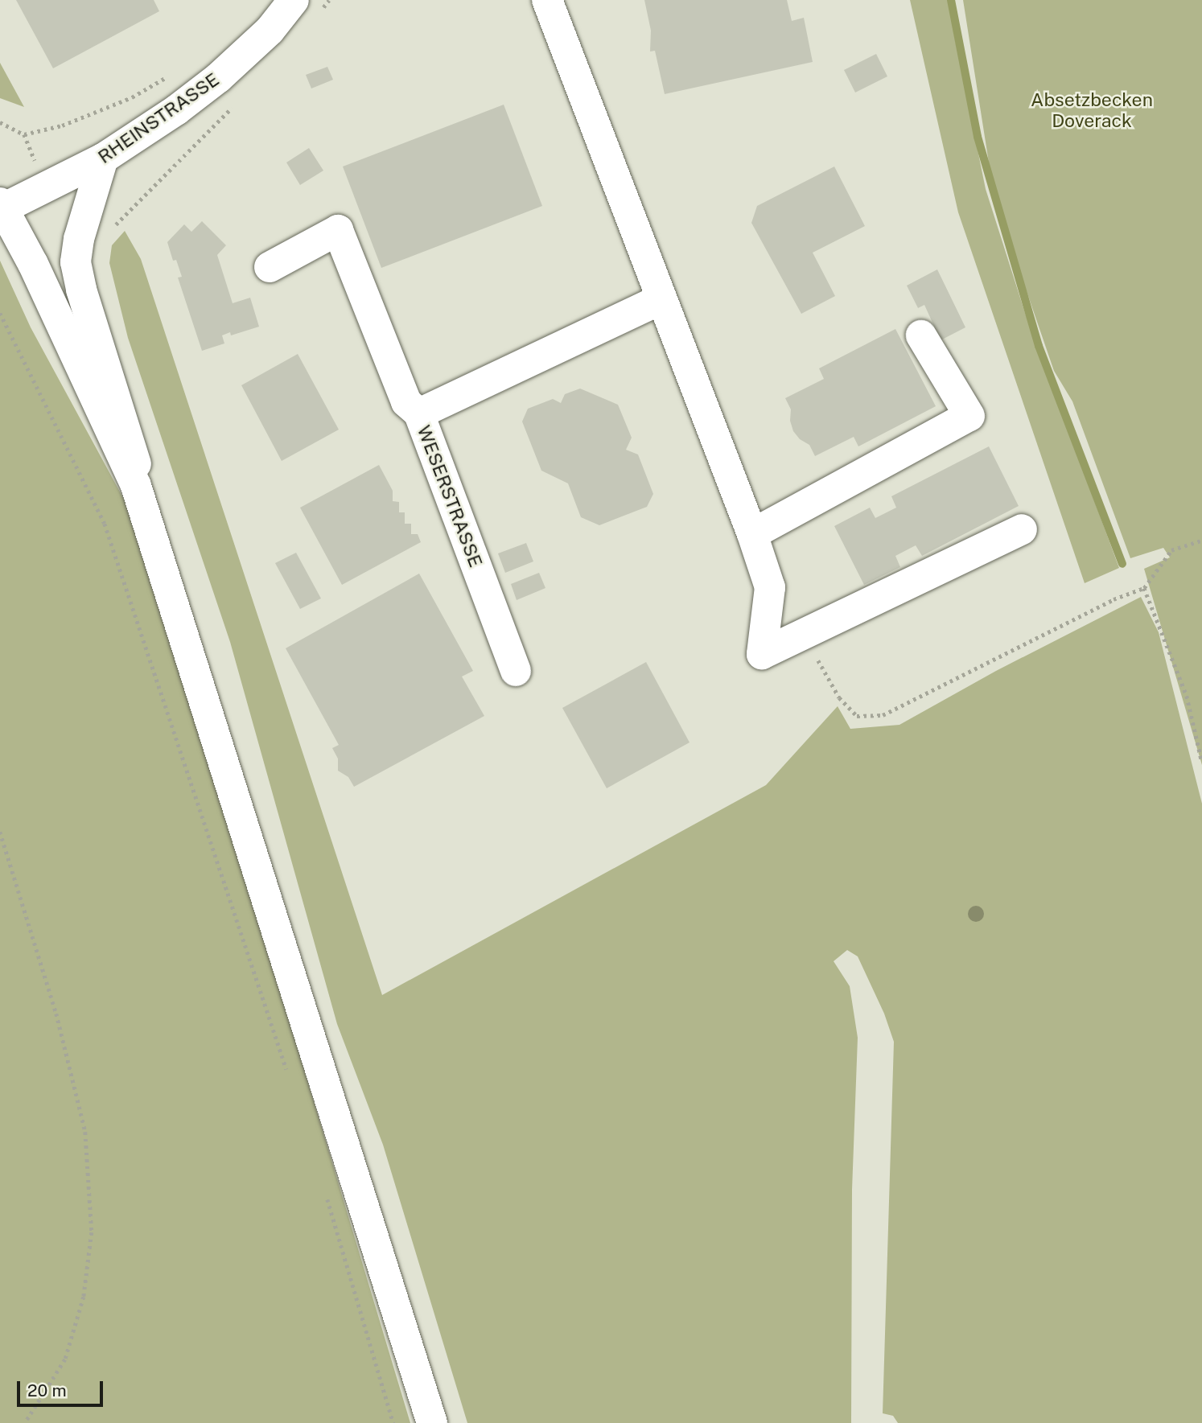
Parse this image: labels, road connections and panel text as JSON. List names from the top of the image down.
{
  "streets": {
    "street": ["RHEINSTRASSE", "WESERSTRASSE"]
  },
  "parks": ["Absetzbecken Doverack"],
  "scale_bar": "20 m"
}
